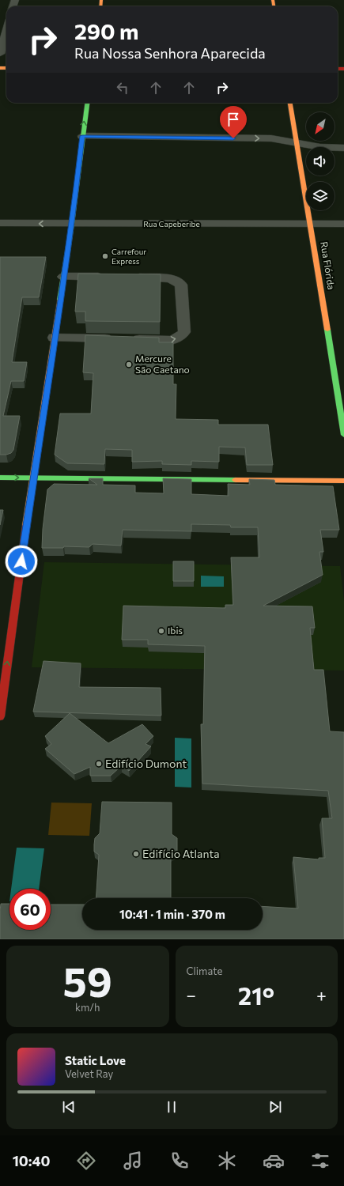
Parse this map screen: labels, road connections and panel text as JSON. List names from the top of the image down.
{
  "streets": {
    "street": ["Rua Capeberibe", "Rua Flórida"]
  },
  "crossings": [
    ["Rua Capeberibe", "Rua Flórida"]
  ],
  "places": [
    "Carrefour Express",
    "Mercure São Caetano",
    "Ibis",
    "Edifício Dumont",
    "Edifício Atlanta"
  ],
  "north": "bottom left",
  "page": {
    "turn": ["290 m", "Rua Nossa Senhora Aparecida"],
    "limit": "60",
    "trip": "10:41 · 1 min · 370 m",
    "tile": [
      ["59", "km/h"],
      "Climate"
    ],
    "heat": ["−", "21°", "+"],
    "song": ["Static Love", "Velvet Ray"],
    "tabs": "10:40"
  }
}
